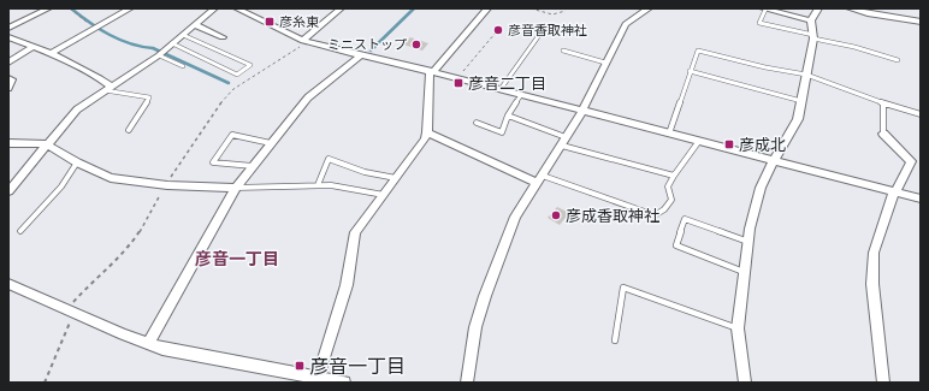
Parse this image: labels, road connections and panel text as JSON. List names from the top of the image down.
{
  "districts": ["彦音一丁目"],
  "places": {
    "transit": [
      "彦糸東",
      "彦音二丁目",
      "彦成北",
      "彦音一丁目"
    ],
    "other": ["彦音香取神社", "ミニストップ", "彦成香取神社"]
  }
}
